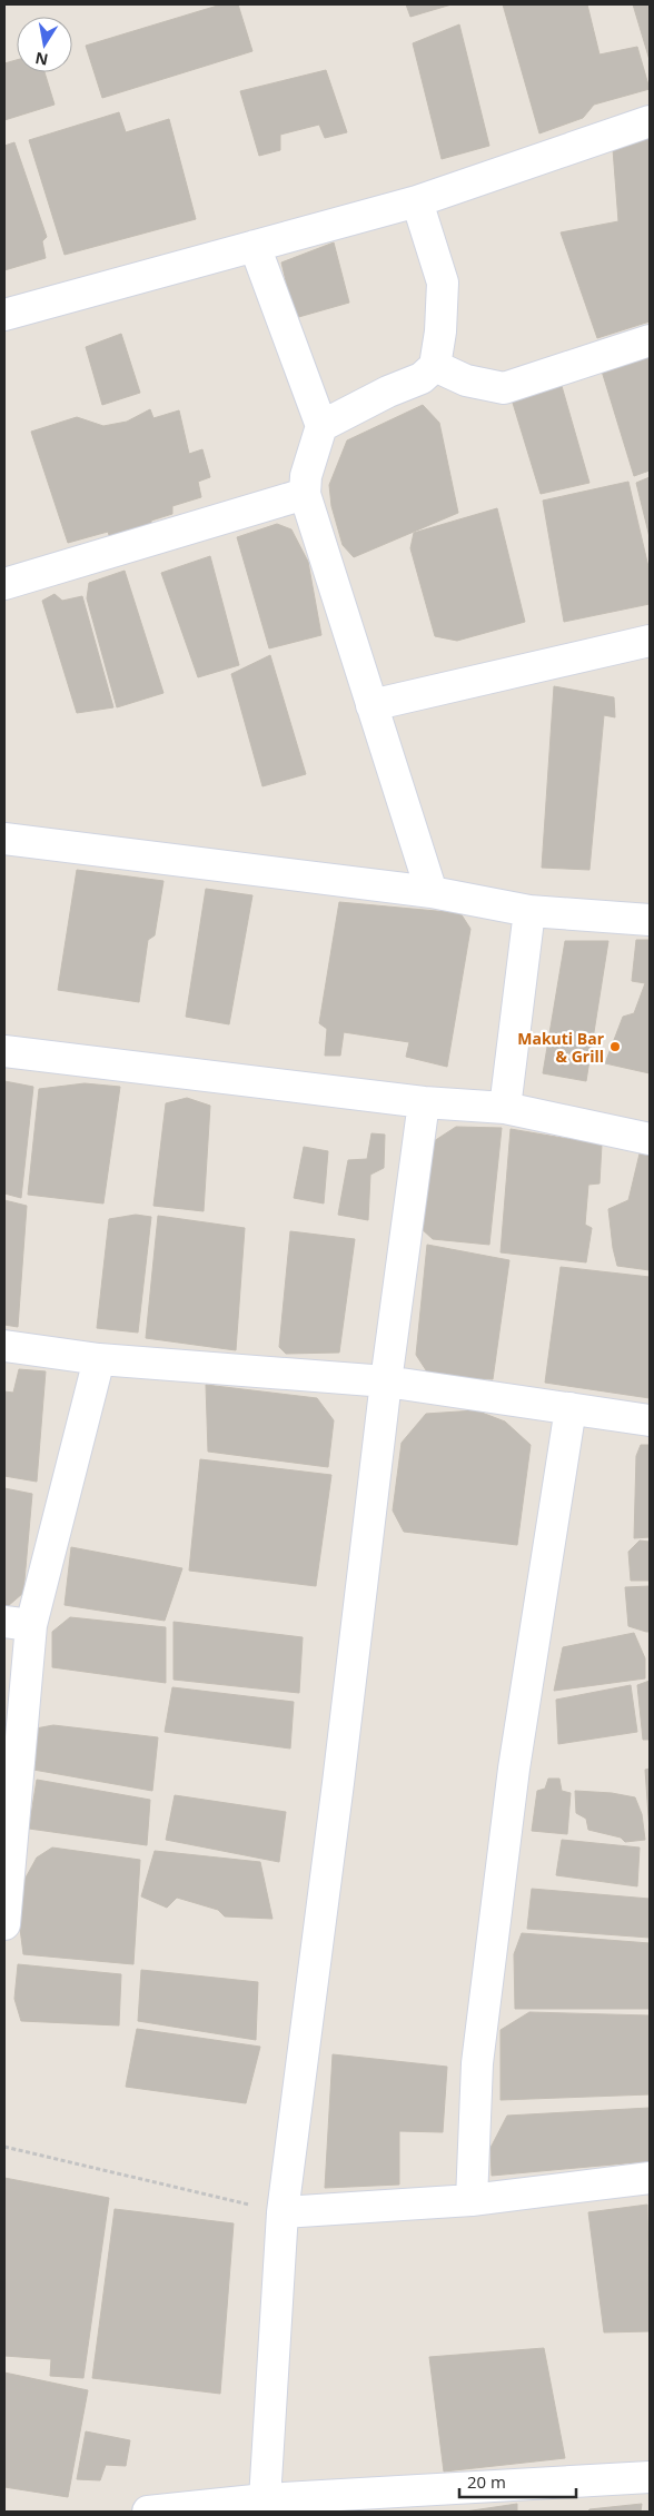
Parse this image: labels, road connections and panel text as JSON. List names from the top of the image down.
{
  "places": ["Makuti Bar & Grill"],
  "scale_bar": "20 m",
  "north": "bottom"
}
